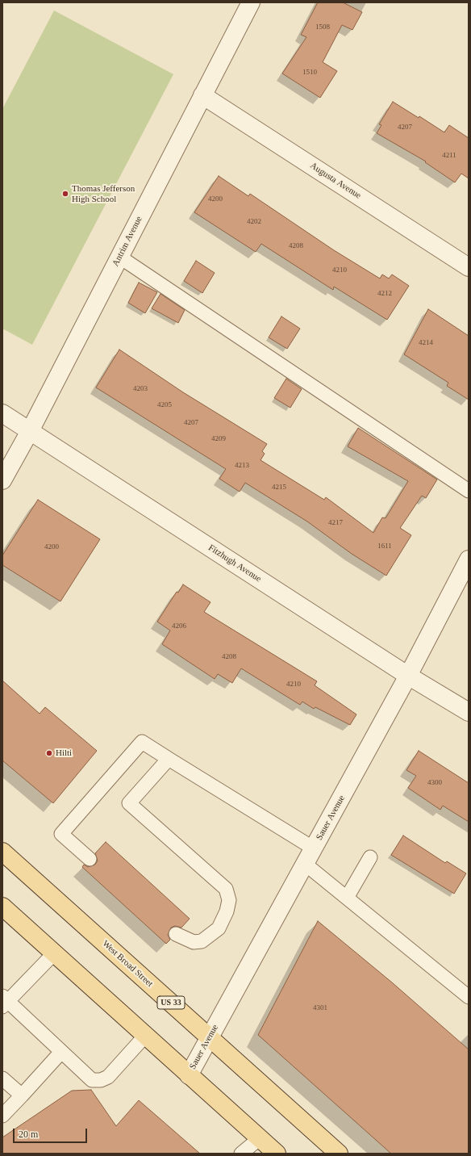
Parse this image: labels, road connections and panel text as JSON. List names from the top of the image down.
{
  "streets": {
    "main road": ["West Broad Street", "US 33"],
    "street": [
      "Augusta Avenue",
      "Antrim Avenue",
      "Fitzhugh Avenue",
      "Sauer Avenue"
    ]
  },
  "crossings": [
    ["Augusta Avenue", "Antrim Avenue"],
    ["Antrim Avenue", "Fitzhugh Avenue"],
    ["Fitzhugh Avenue", "Sauer Avenue"],
    ["Sauer Avenue", "West Broad Street"]
  ],
  "places": ["Thomas Jefferson High School", "Hilti"],
  "house_numbers": [
    "1508",
    "1510",
    "4207",
    "4211",
    "4200",
    "4202",
    "4208",
    "4210",
    "4212",
    "4214",
    "4203",
    "4205",
    "4207",
    "4209",
    "4213",
    "4215",
    "4217",
    "1611",
    "4200",
    "4206",
    "4208",
    "4210",
    "4300",
    "4301"
  ],
  "scale_bar": "20 m"
}
